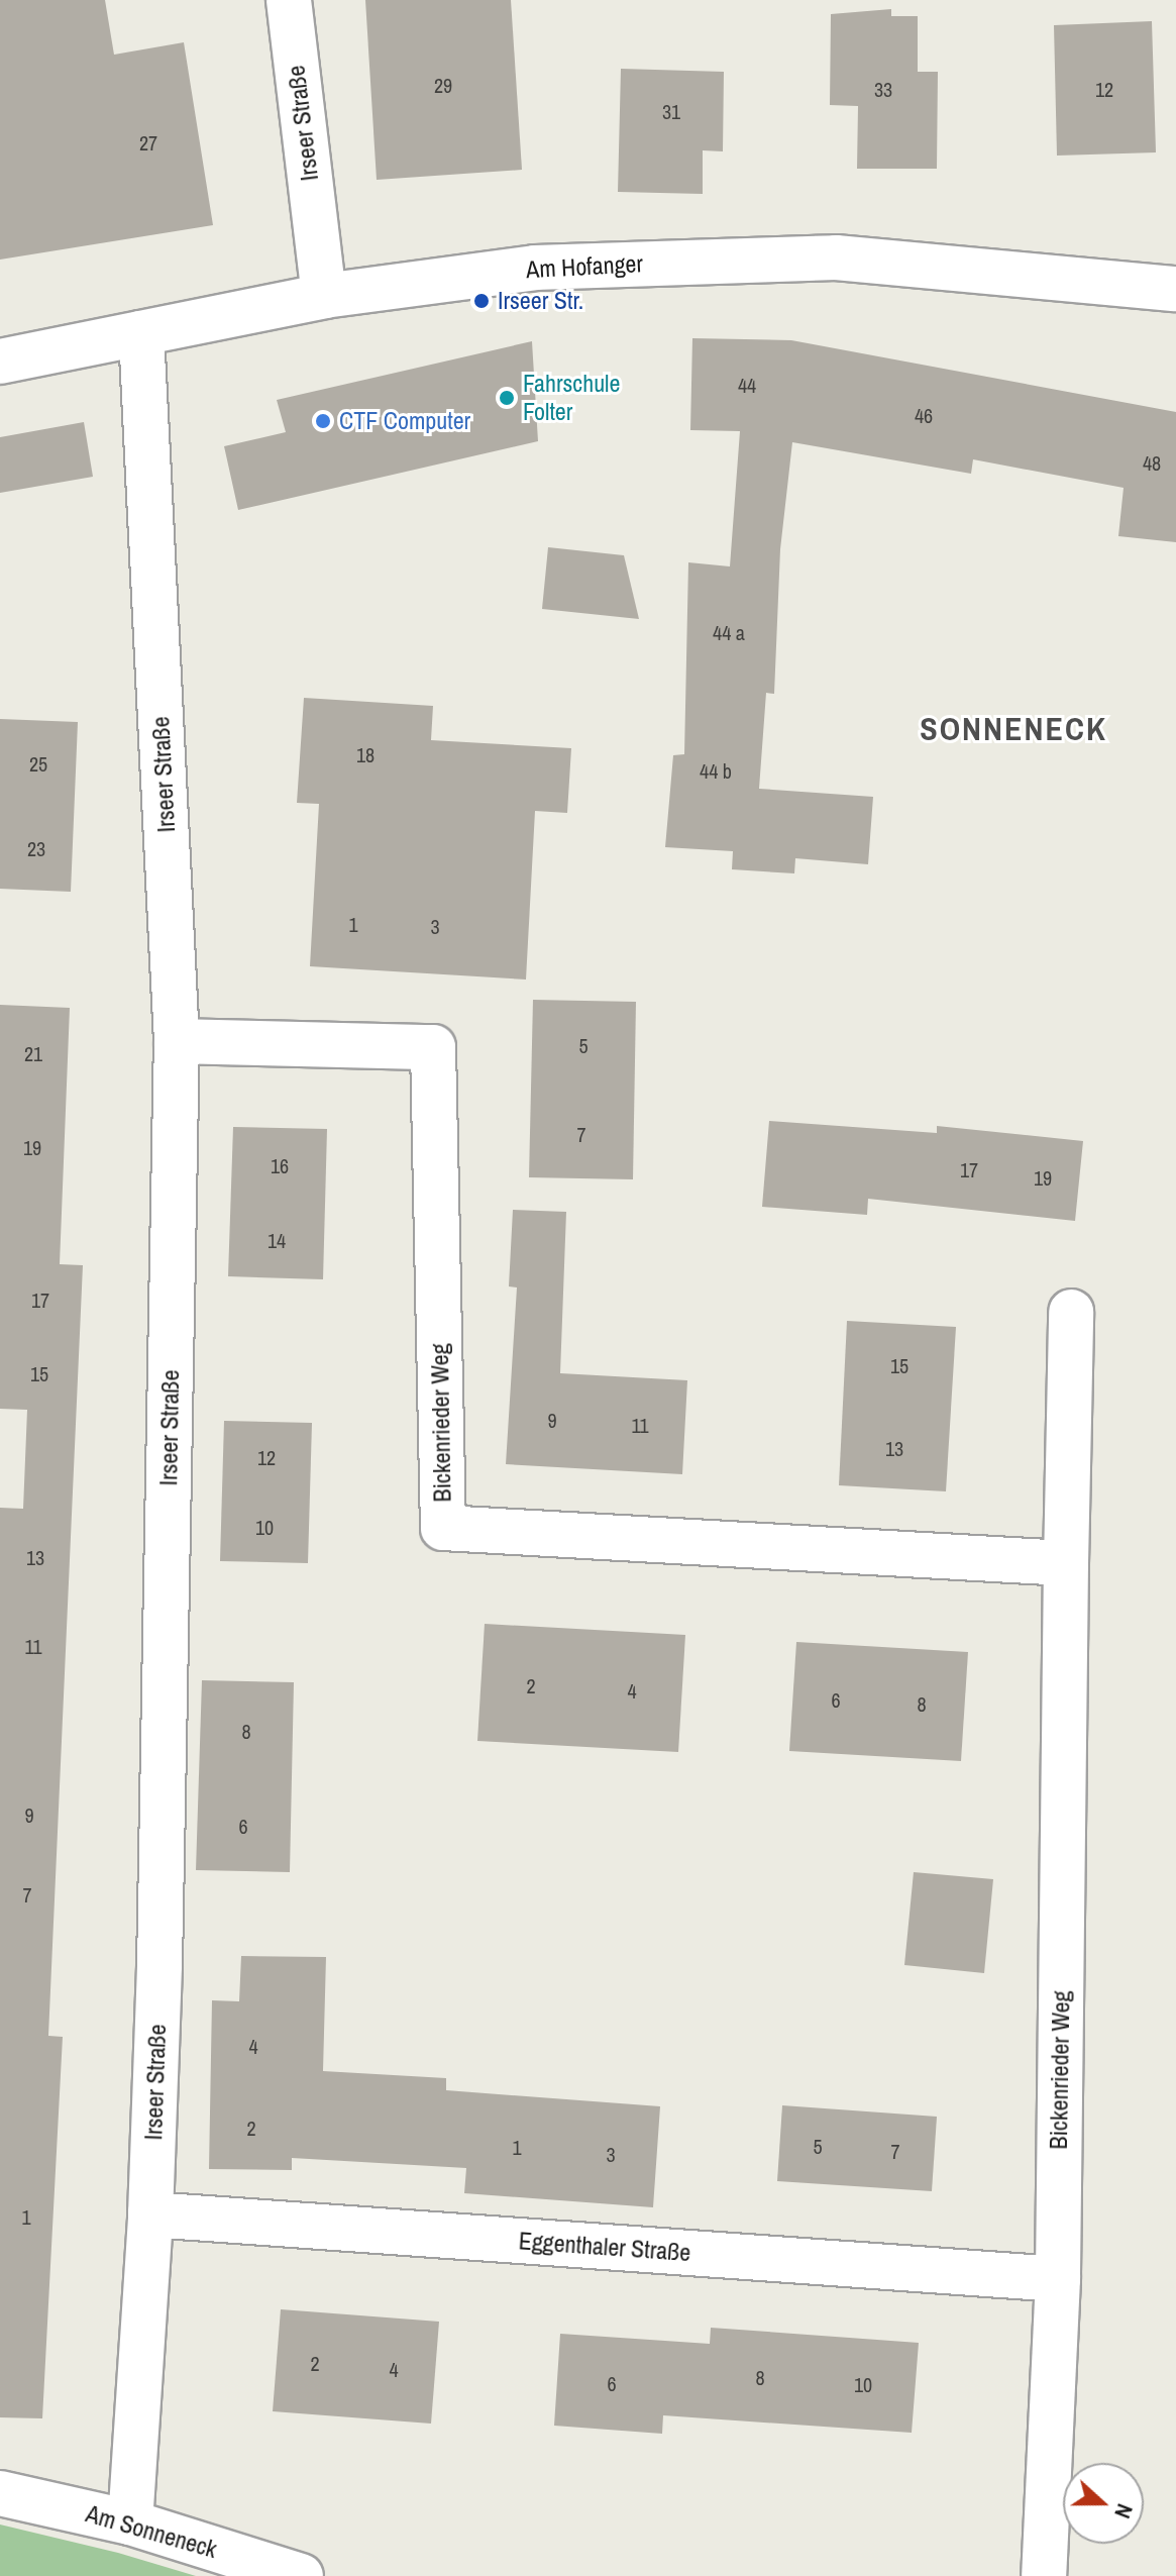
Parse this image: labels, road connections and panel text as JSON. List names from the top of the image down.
{
  "streets": {
    "street": [
      "Irseer Straße",
      "Am Hofanger",
      "Bickenrieder Weg",
      "Eggenthaler Straße",
      "Am Sonneneck"
    ]
  },
  "crossings": [
    ["Irseer Straße", "Am Hofanger"],
    ["Irseer Straße", "Bickenrieder Weg"],
    ["Irseer Straße", "Eggenthaler Straße"],
    ["Irseer Straße", "Am Sonneneck"],
    ["Bickenrieder Weg", "Eggenthaler Straße"]
  ],
  "districts": ["SONNENECK"],
  "places": ["Irseer Str.", "Fahrschule Folter", "CTF Computer"],
  "house_numbers": [
    "29",
    "33",
    "12",
    "31",
    "27",
    "44",
    "46",
    "48",
    "44 a",
    "18",
    "25",
    "44 b",
    "23",
    "1",
    "3",
    "5",
    "21",
    "7",
    "19",
    "16",
    "17",
    "19",
    "14",
    "17",
    "15",
    "15",
    "9",
    "11",
    "13",
    "12",
    "10",
    "13",
    "11",
    "2",
    "4",
    "6",
    "8",
    "8",
    "9",
    "6",
    "7",
    "4",
    "2",
    "5",
    "1",
    "7",
    "3",
    "1",
    "2",
    "4",
    "8",
    "6",
    "10"
  ],
  "north": "right"
}
